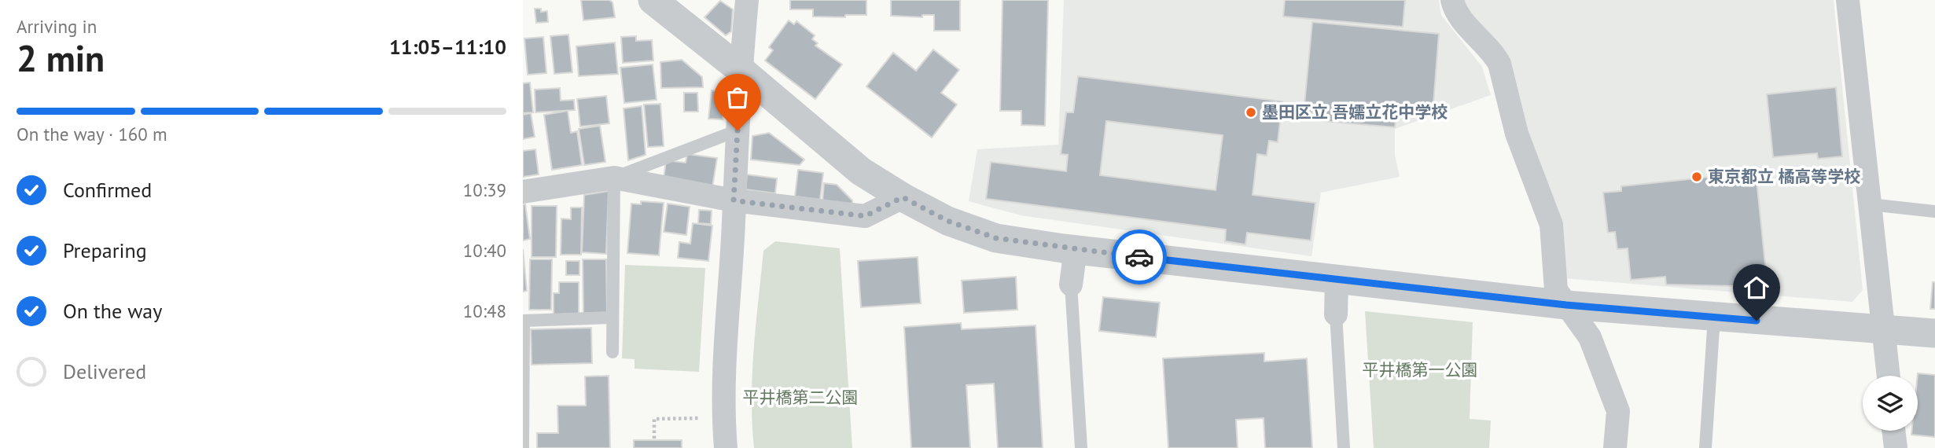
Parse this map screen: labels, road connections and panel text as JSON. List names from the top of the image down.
{
  "parks": ["平井橋第一公園", "平井橋第二公園"],
  "places": ["墨田区立 吾嬬立花中学校", "東京都立 橘高等学校"],
  "page": {
    "heading": ["2 min", "Arriving in", "11:05–11:10"],
    "bar": "On the way · 160 m",
    "list": [
      ["Confirmed", "10:39"],
      ["Preparing", "10:40"],
      ["On the way", "10:48"],
      "Delivered"
    ]
  }
}
